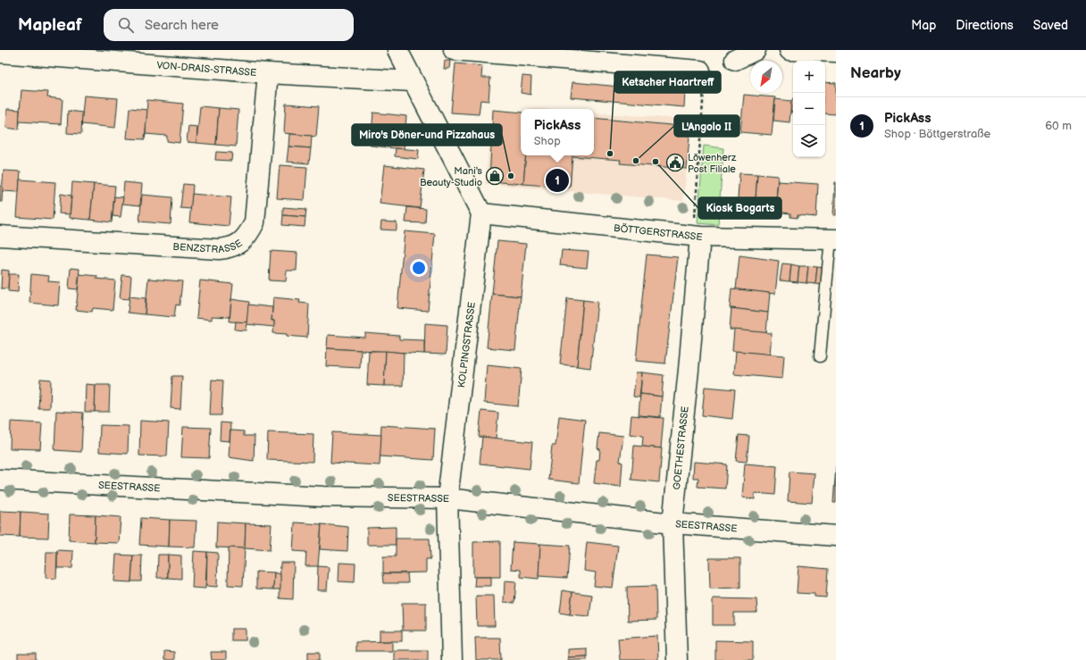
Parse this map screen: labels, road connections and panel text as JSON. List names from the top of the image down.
{
  "streets": {
    "street": [
      "VON-DRAIS-STRASSE",
      "BÖTTGERSTRASSE",
      "BENZSTRASSE",
      "KOLPINGSTRASSE",
      "GOETHESTRASSE",
      "SEESTRASSE"
    ]
  },
  "crossings": [
    ["VON-DRAIS-STRASSE", "BENZSTRASSE"],
    ["BÖTTGERSTRASSE", "KOLPINGSTRASSE"],
    ["BÖTTGERSTRASSE", "GOETHESTRASSE"],
    ["KOLPINGSTRASSE", "SEESTRASSE"],
    ["GOETHESTRASSE", "SEESTRASSE"]
  ],
  "places": {
    "other": [
      "Ketscher Haartreff",
      "L'Angolo II",
      "Kiosk Bogarts",
      "Miro's Döner-und Pizzahaus"
    ],
    "public building": ["Löwenherz Post Filiale"],
    "shop": ["Mani's Beauty-Studio"]
  },
  "north": "bottom left",
  "page": {
    "header": "Mapleaf",
    "search": "Search here",
    "nav": ["Map", "Directions", "Saved"],
    "heading": "Nearby",
    "map_buttons": ["+", "−"],
    "list": [
      {
        "mark": "1",
        "name": "PickAss",
        "note": "Shop · Böttgerstraße",
        "value": "60 m"
      }
    ],
    "popup": ["PickAss", "Shop"],
    "pins": "1"
  }
}
